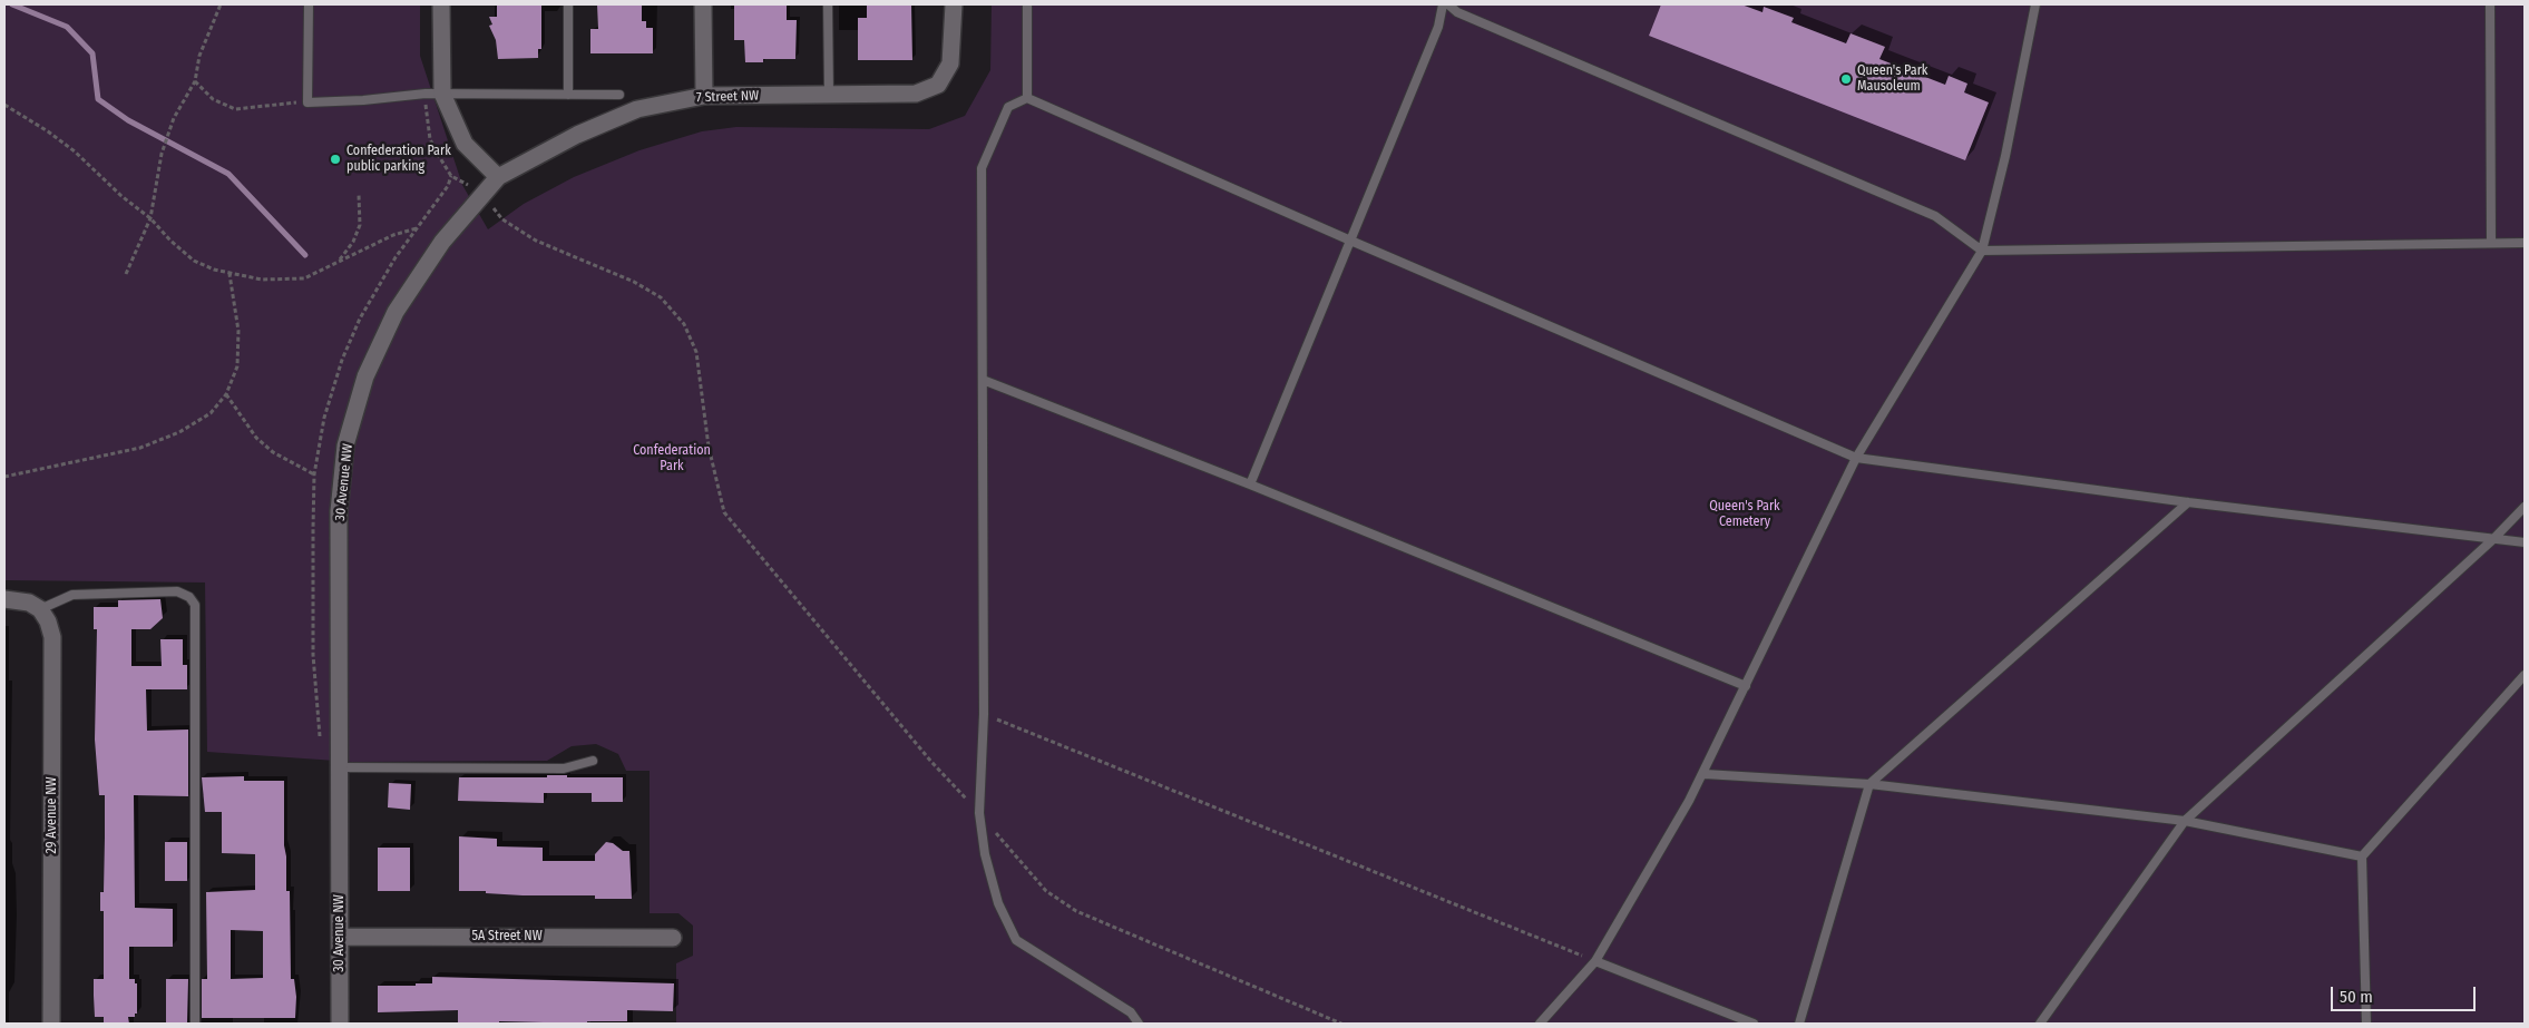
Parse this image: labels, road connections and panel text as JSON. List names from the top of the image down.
{
  "streets": {
    "street": [
      "7 Street NW",
      "30 Avenue NW",
      "29 Avenue NW",
      "5A Street NW"
    ]
  },
  "crossings": [
    ["7 Street NW", "30 Avenue NW"],
    ["30 Avenue NW", "5A Street NW"]
  ],
  "parks": ["Confederation Park", "Queen's Park Cemetery"],
  "places": ["Queen's Park Mausoleum", "Confederation Park public parking"],
  "scale_bar": "50 m"
}
